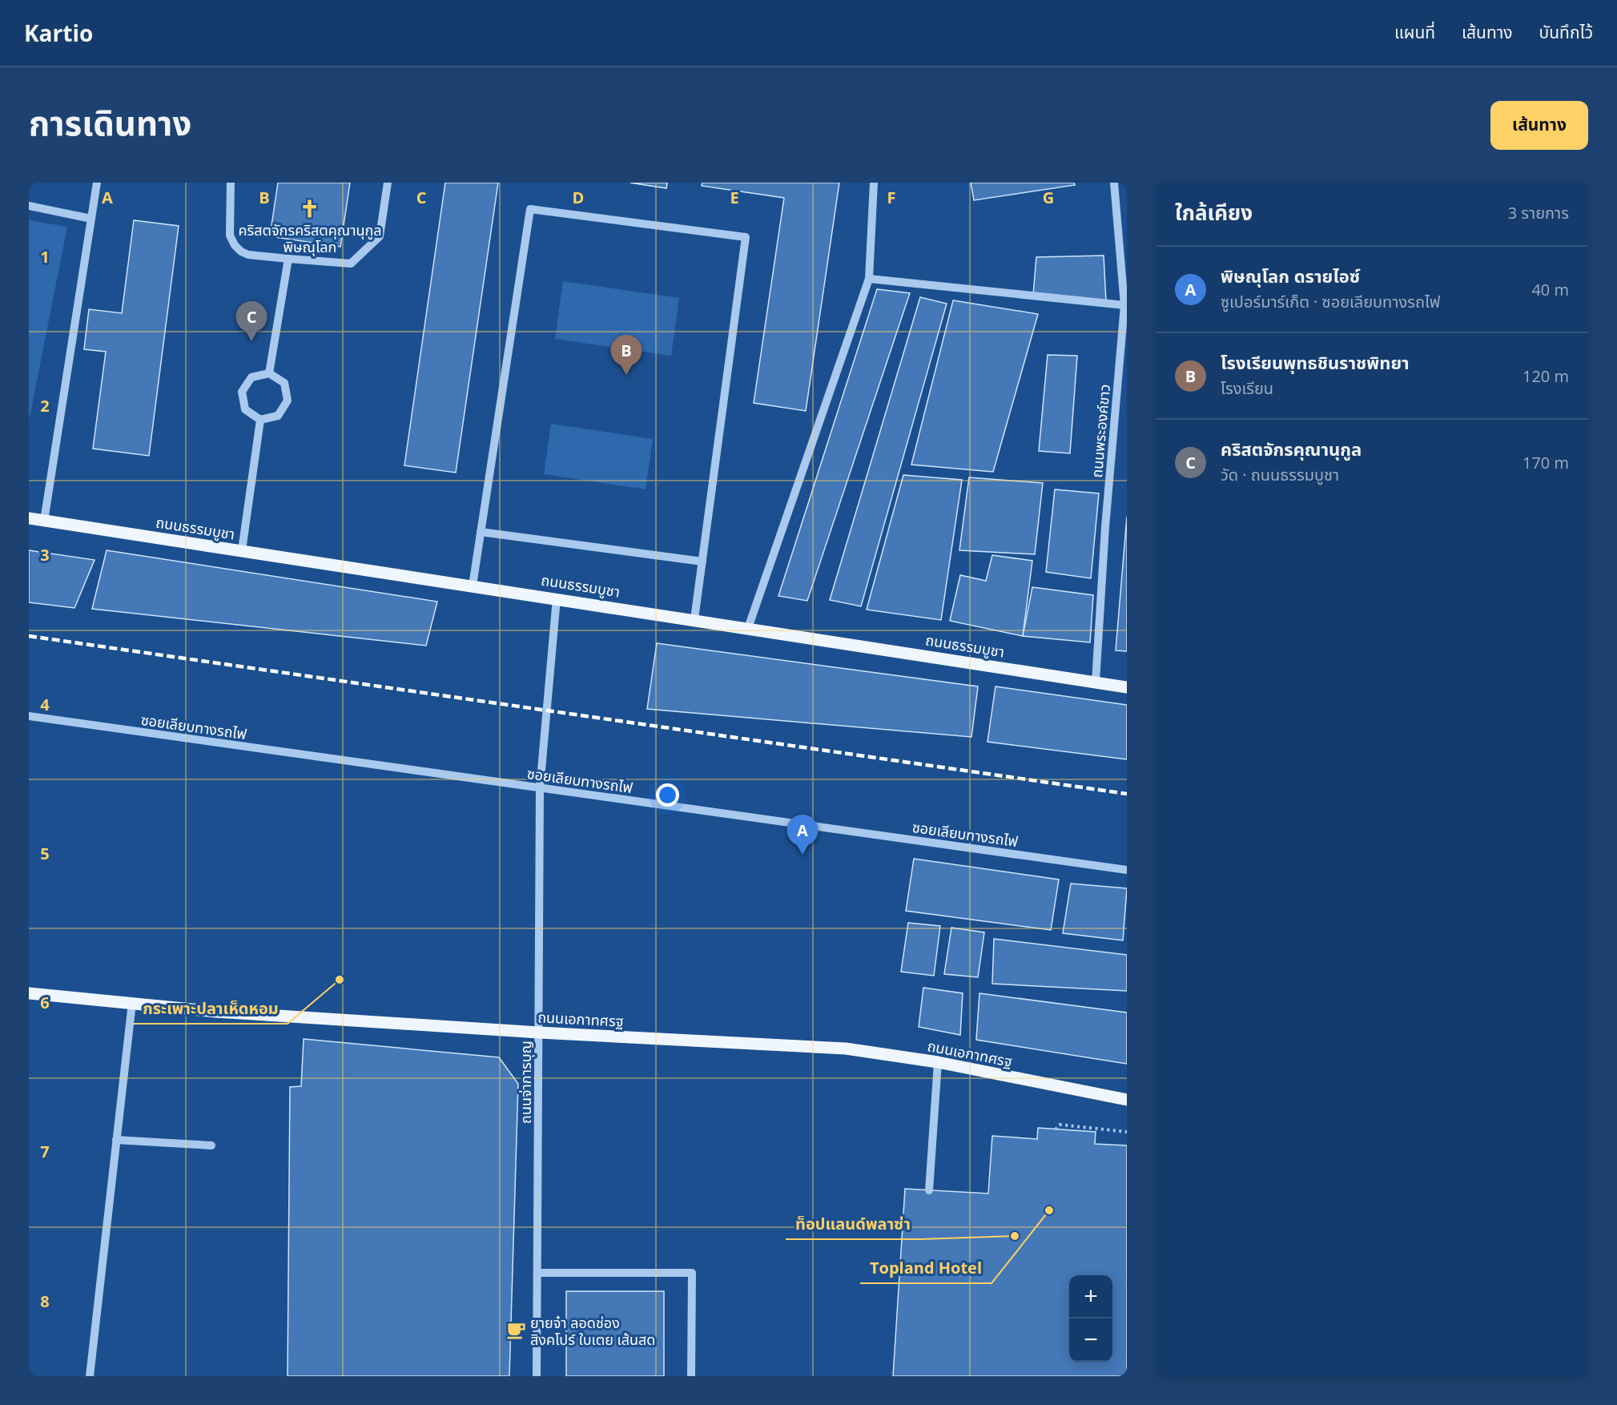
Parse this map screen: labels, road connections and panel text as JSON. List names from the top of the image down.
{
  "streets": {
    "main road": ["ถนนธรรมบูชา", "ถนนเอกาทศรฐ"],
    "street": ["ถนนพระองค์ขาว", "ซอยเลียบทางรถไฟ", "ถนนจ่าการบุญ"]
  },
  "crossings": [
    ["ถนนพระองค์ขาว", "ถนนธรรมบูชา"],
    ["ถนนธรรมบูชา", "ถนนจ่าการบุญ"],
    ["ซอยเลียบทางรถไฟ", "ถนนจ่าการบุญ"],
    ["ถนนเอกาทศรฐ", "ถนนจ่าการบุญ"]
  ],
  "places": {
    "church": ["คริสตจักรคริสตคุณานุกูล พิษณุโลก"],
    "other": ["กระเพาะปลาเห็ดหอม", "Topland Hotel", "ท็อปแลนด์พลาซ่า"],
    "cafe": ["ยายจ๋า ลอดช่อง สิงคโปร์ ใบเตย เส้นสด"]
  },
  "page": {
    "header": "Kartio",
    "nav": ["แผนที่", "เส้นทาง", "บันทึกไว้"],
    "title": "การเดินทาง",
    "buttons": "เส้นทาง",
    "heading": ["ใกล้เคียง", "3 รายการ"],
    "list": [
      {
        "mark": "A",
        "name": "พิษณุโลก ดรายไอซ์",
        "note": "ซูเปอร์มาร์เก็ต · ซอยเลียบทางรถไฟ",
        "value": "40 m"
      },
      {
        "mark": "B",
        "name": "โรงเรียนพุทธชินราชพิทยา",
        "note": "โรงเรียน",
        "value": "120 m"
      },
      {
        "mark": "C",
        "name": "คริสตจักรคุณานุกูล",
        "note": "วัด · ถนนธรรมบูชา",
        "value": "170 m"
      }
    ],
    "pins": ["C", "B", "A"],
    "map_buttons": ["+", "−"]
  },
  "grid": {
    "columns": [
      "A",
      "B",
      "C",
      "D",
      "E",
      "F",
      "G"
    ],
    "rows": [
      "1",
      "2",
      "3",
      "4",
      "5",
      "6",
      "7",
      "8"
    ]
  }
}
